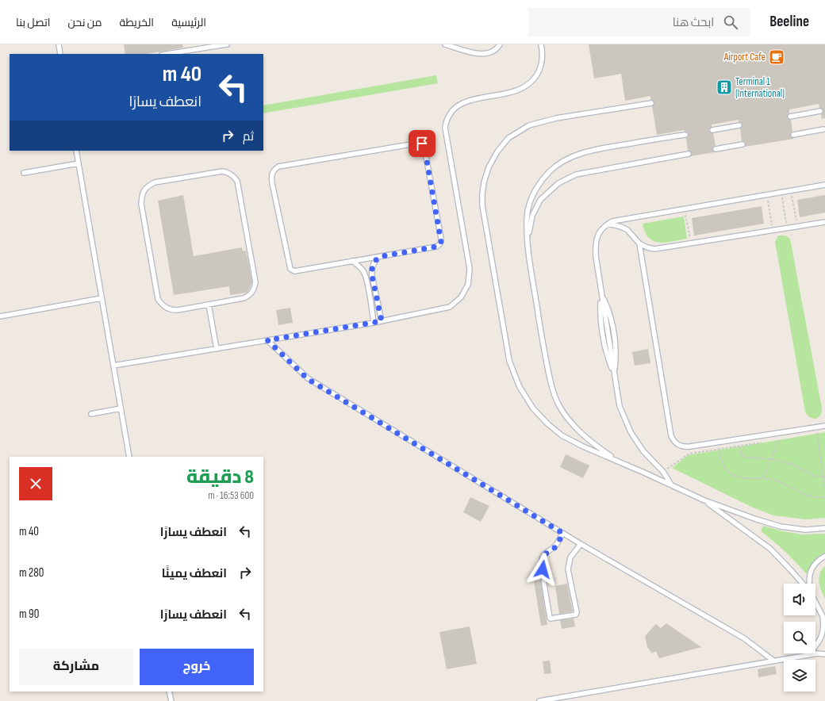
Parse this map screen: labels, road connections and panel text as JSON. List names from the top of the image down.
{
  "places": {
    "cafe": ["Airport Cafe"],
    "building": ["Terminal 1 (International)"]
  },
  "page": {
    "header": "Beeline",
    "search": "ابحث هنا",
    "nav": [
      "الرئيسية",
      "الخريطة",
      "من نحن",
      "اتصل بنا"
    ],
    "turn": ["40 m", "انعطف يسارًا"],
    "then": "ثم",
    "heading": ["8 دقيقة", "600 m · 16:53"],
    "list": [
      {
        "name": "انعطف يسارًا",
        "value": "40 m"
      },
      {
        "name": "انعطف يمينًا",
        "value": "280 m"
      },
      {
        "name": "انعطف يسارًا",
        "value": "90 m"
      }
    ],
    "buttons": ["خروج", "مشاركة"]
  }
}
